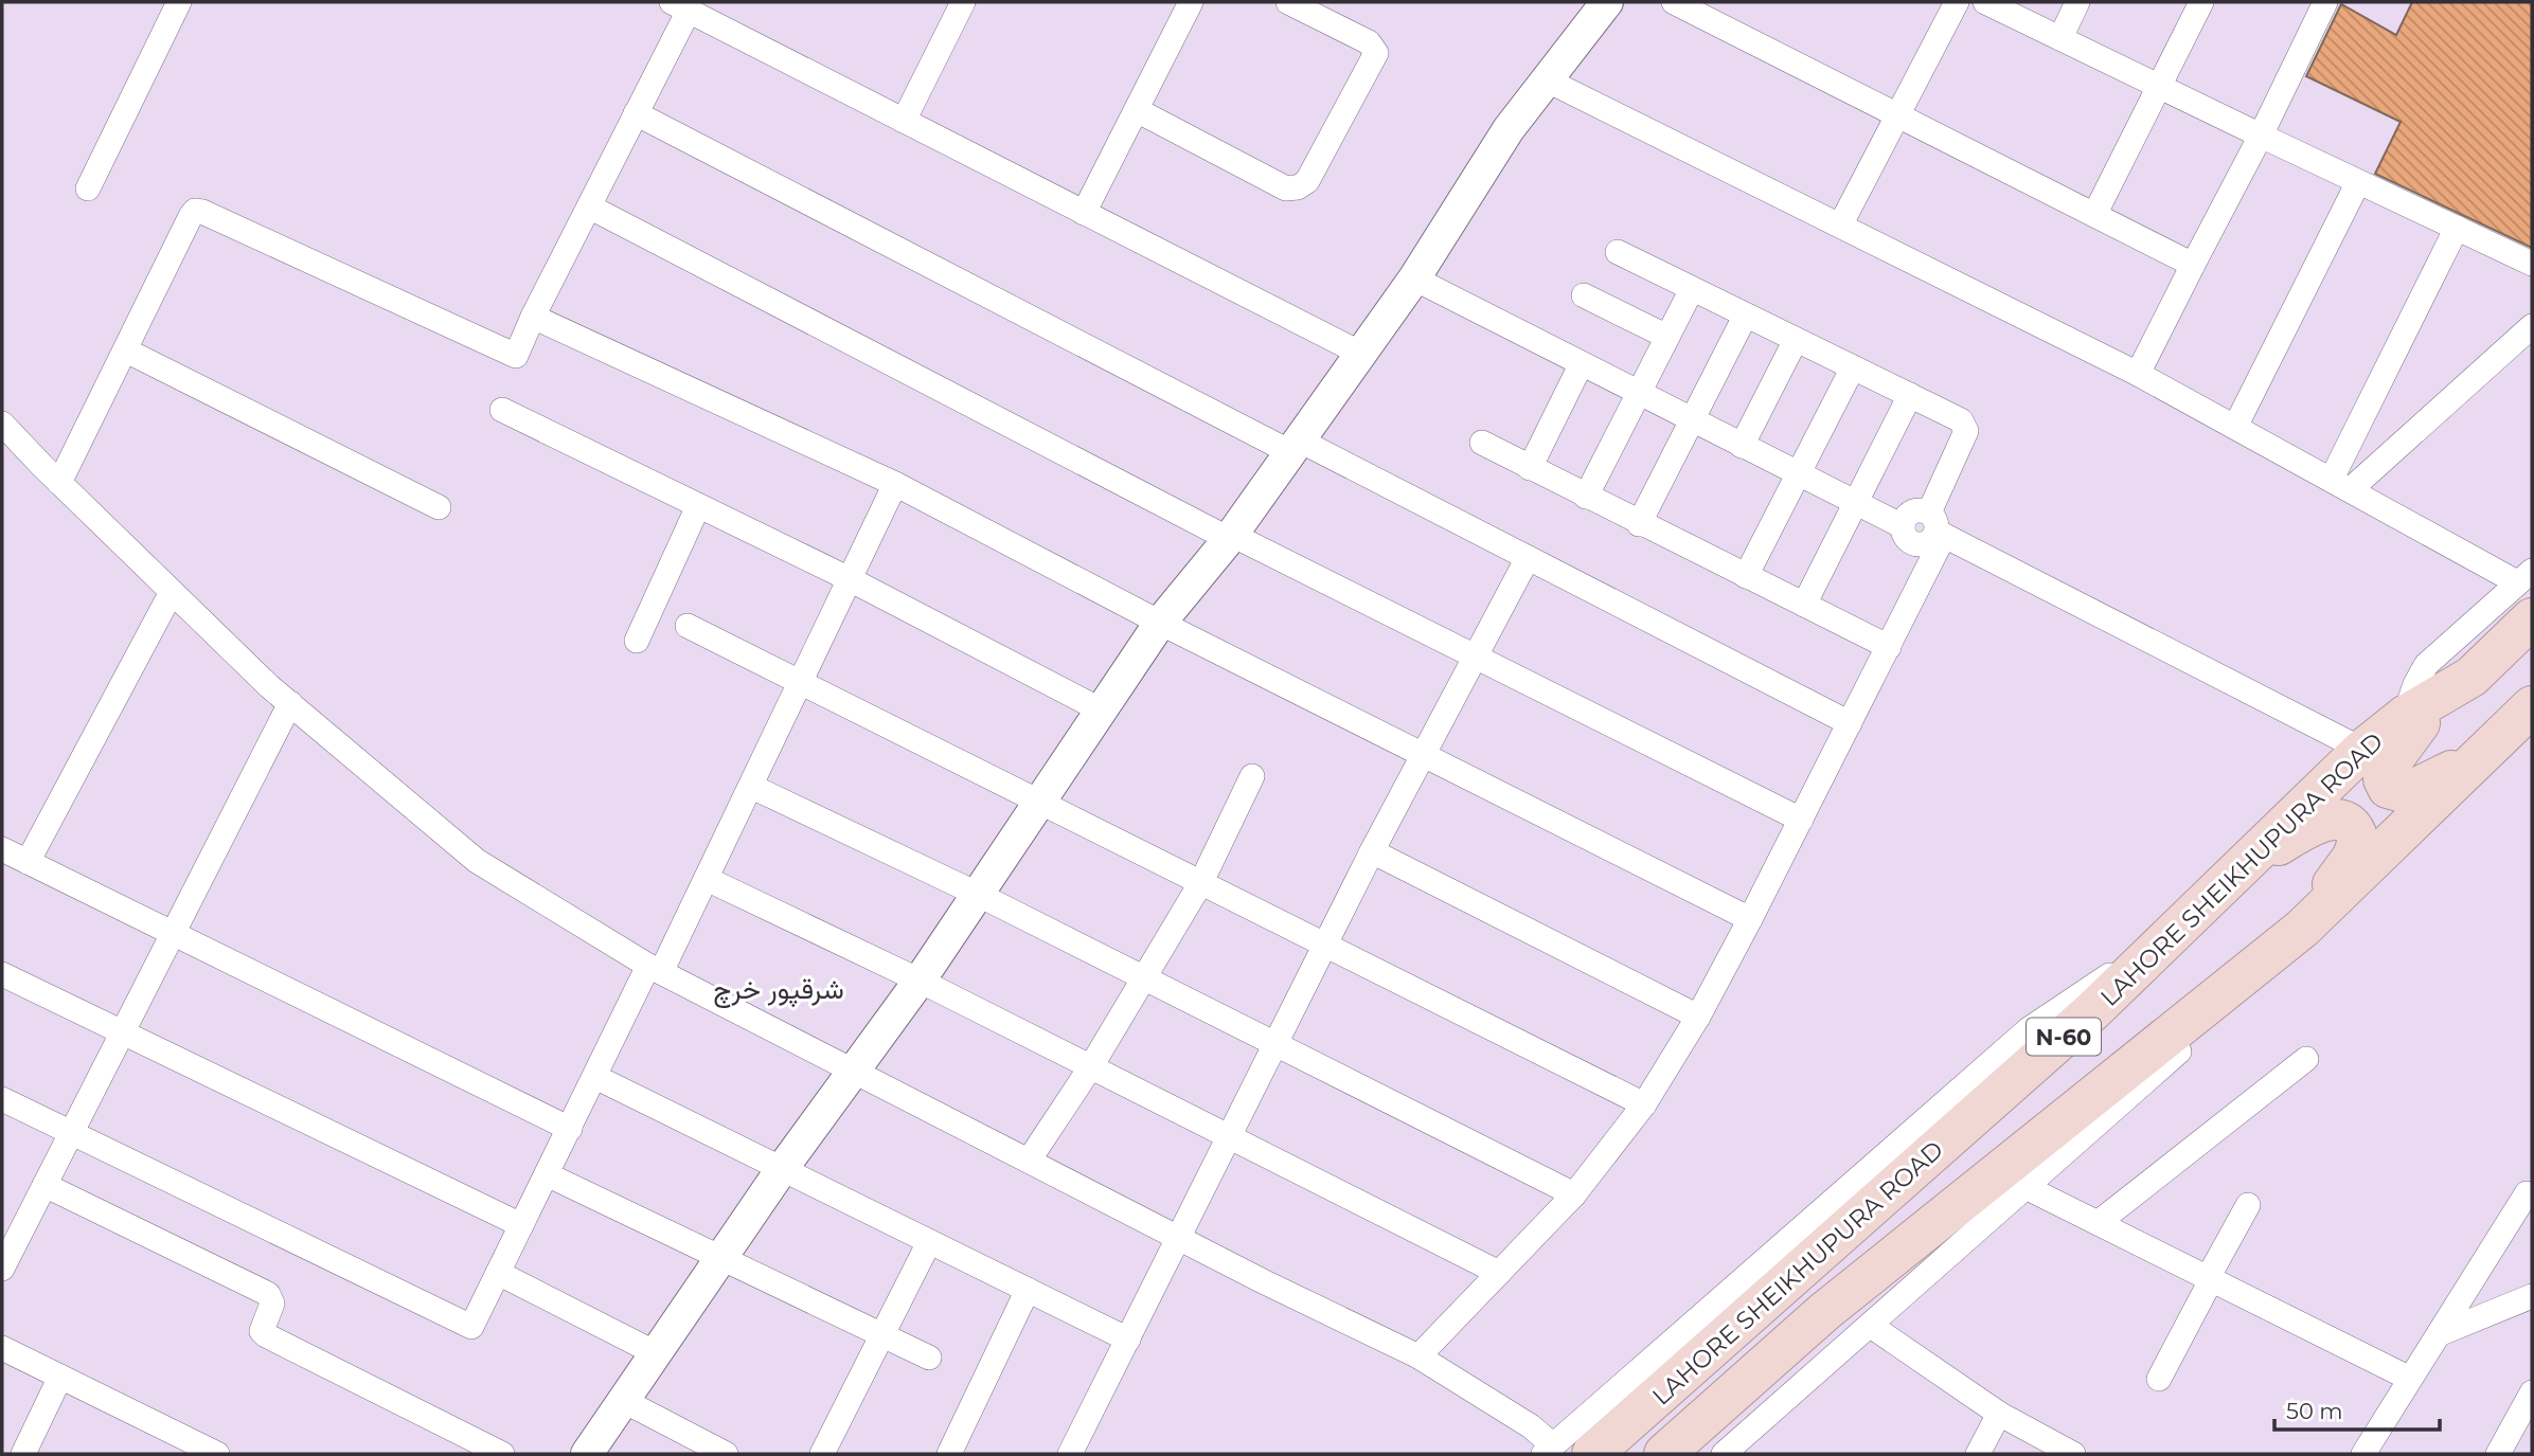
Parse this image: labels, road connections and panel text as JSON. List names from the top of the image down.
{
  "streets": {
    "highway": ["LAHORE SHEIKHUPURA ROAD", "N-60"]
  },
  "districts": ["شرقپور خرچ"],
  "scale_bar": "50 m"
}
